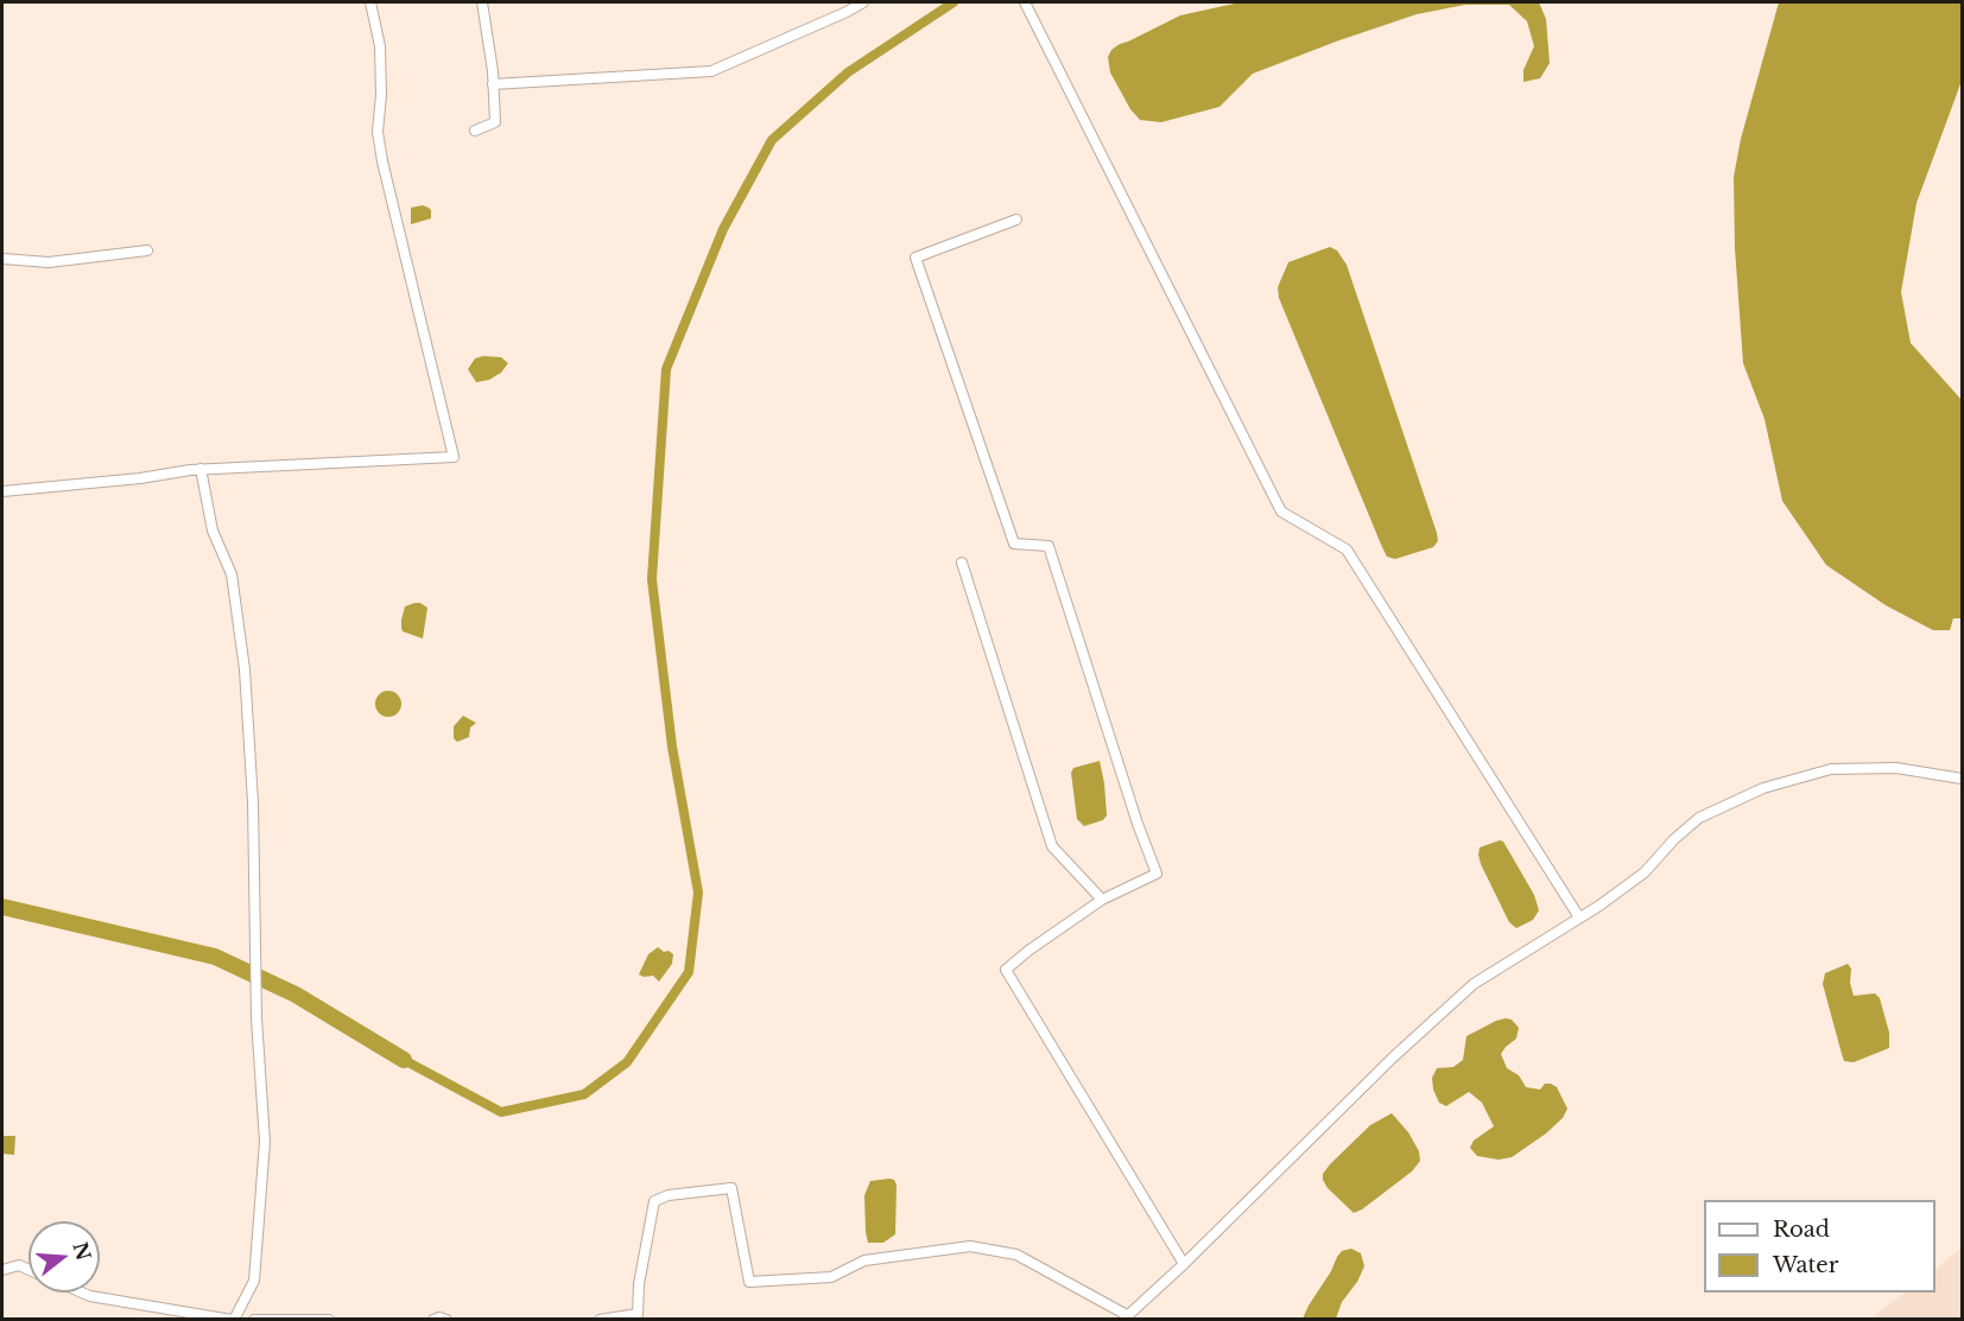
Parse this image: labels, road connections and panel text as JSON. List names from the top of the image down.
{
  "legend": ["Road", "Water"],
  "north": "right"
}
